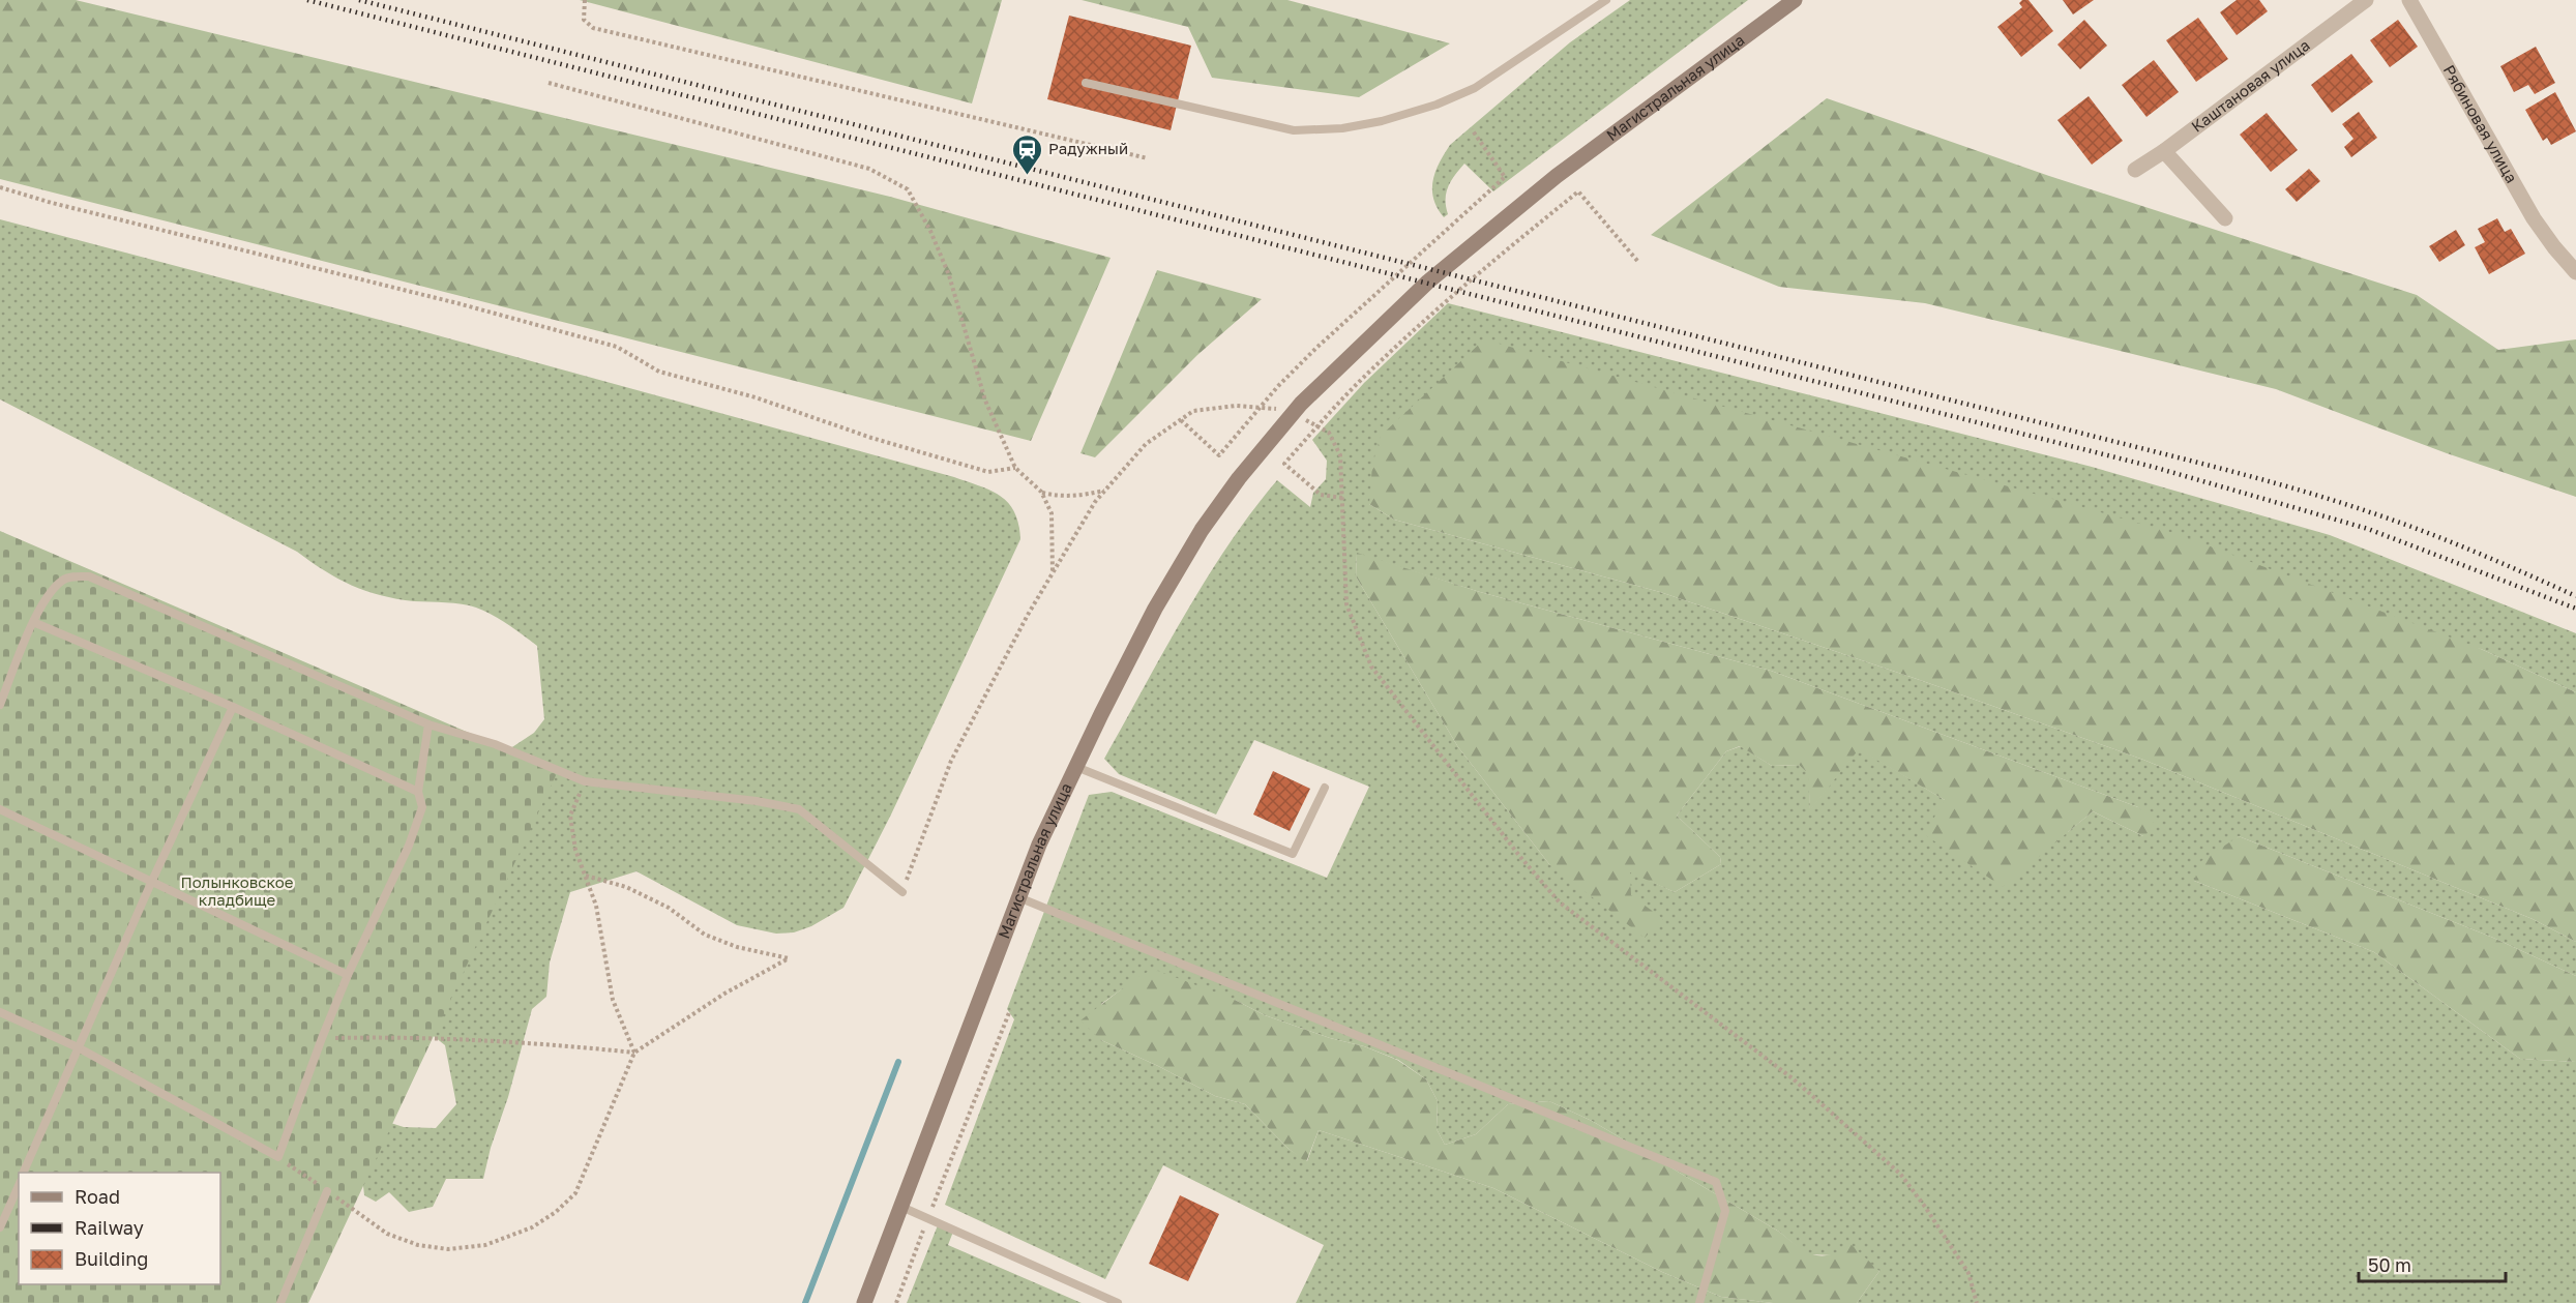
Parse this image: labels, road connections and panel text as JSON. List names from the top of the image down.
{
  "streets": {
    "main road": ["Магистральная улица"],
    "street": ["Каштановая улица", "Рябиновая улица"]
  },
  "parks": ["Полынковское кладбище"],
  "places": {
    "station": ["Радужный"]
  },
  "legend": ["Road", "Railway", "Building"],
  "scale_bar": "50 m"
}
